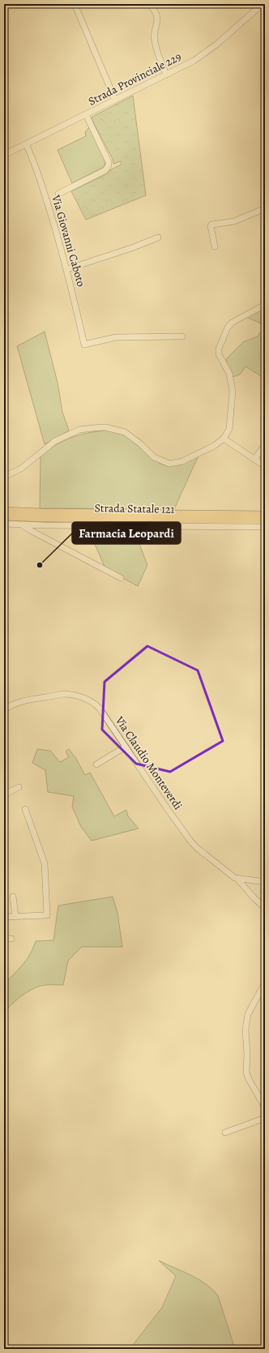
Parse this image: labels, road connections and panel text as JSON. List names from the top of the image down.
{
  "streets": {
    "main road": ["Strada Statale 121"],
    "street": ["Strada Provinciale 229", "Via Giovanni Caboto", "Via Claudio Monteverdi"]
  },
  "crossings": [
    ["Strada Provinciale 229", "Via Giovanni Caboto"]
  ],
  "places": ["Farmacia Leopardi"]
}
